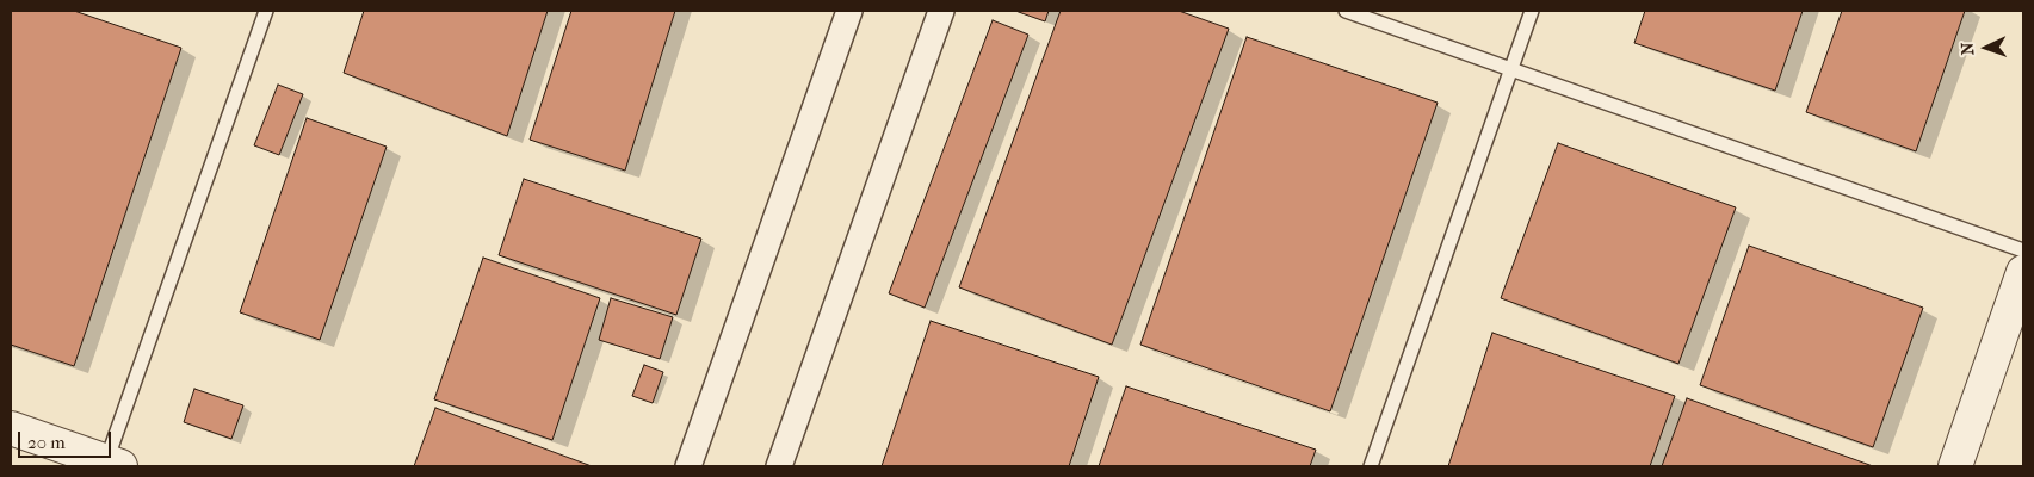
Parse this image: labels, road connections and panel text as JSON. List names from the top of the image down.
{
  "scale_bar": "20 m",
  "north": "left"
}
